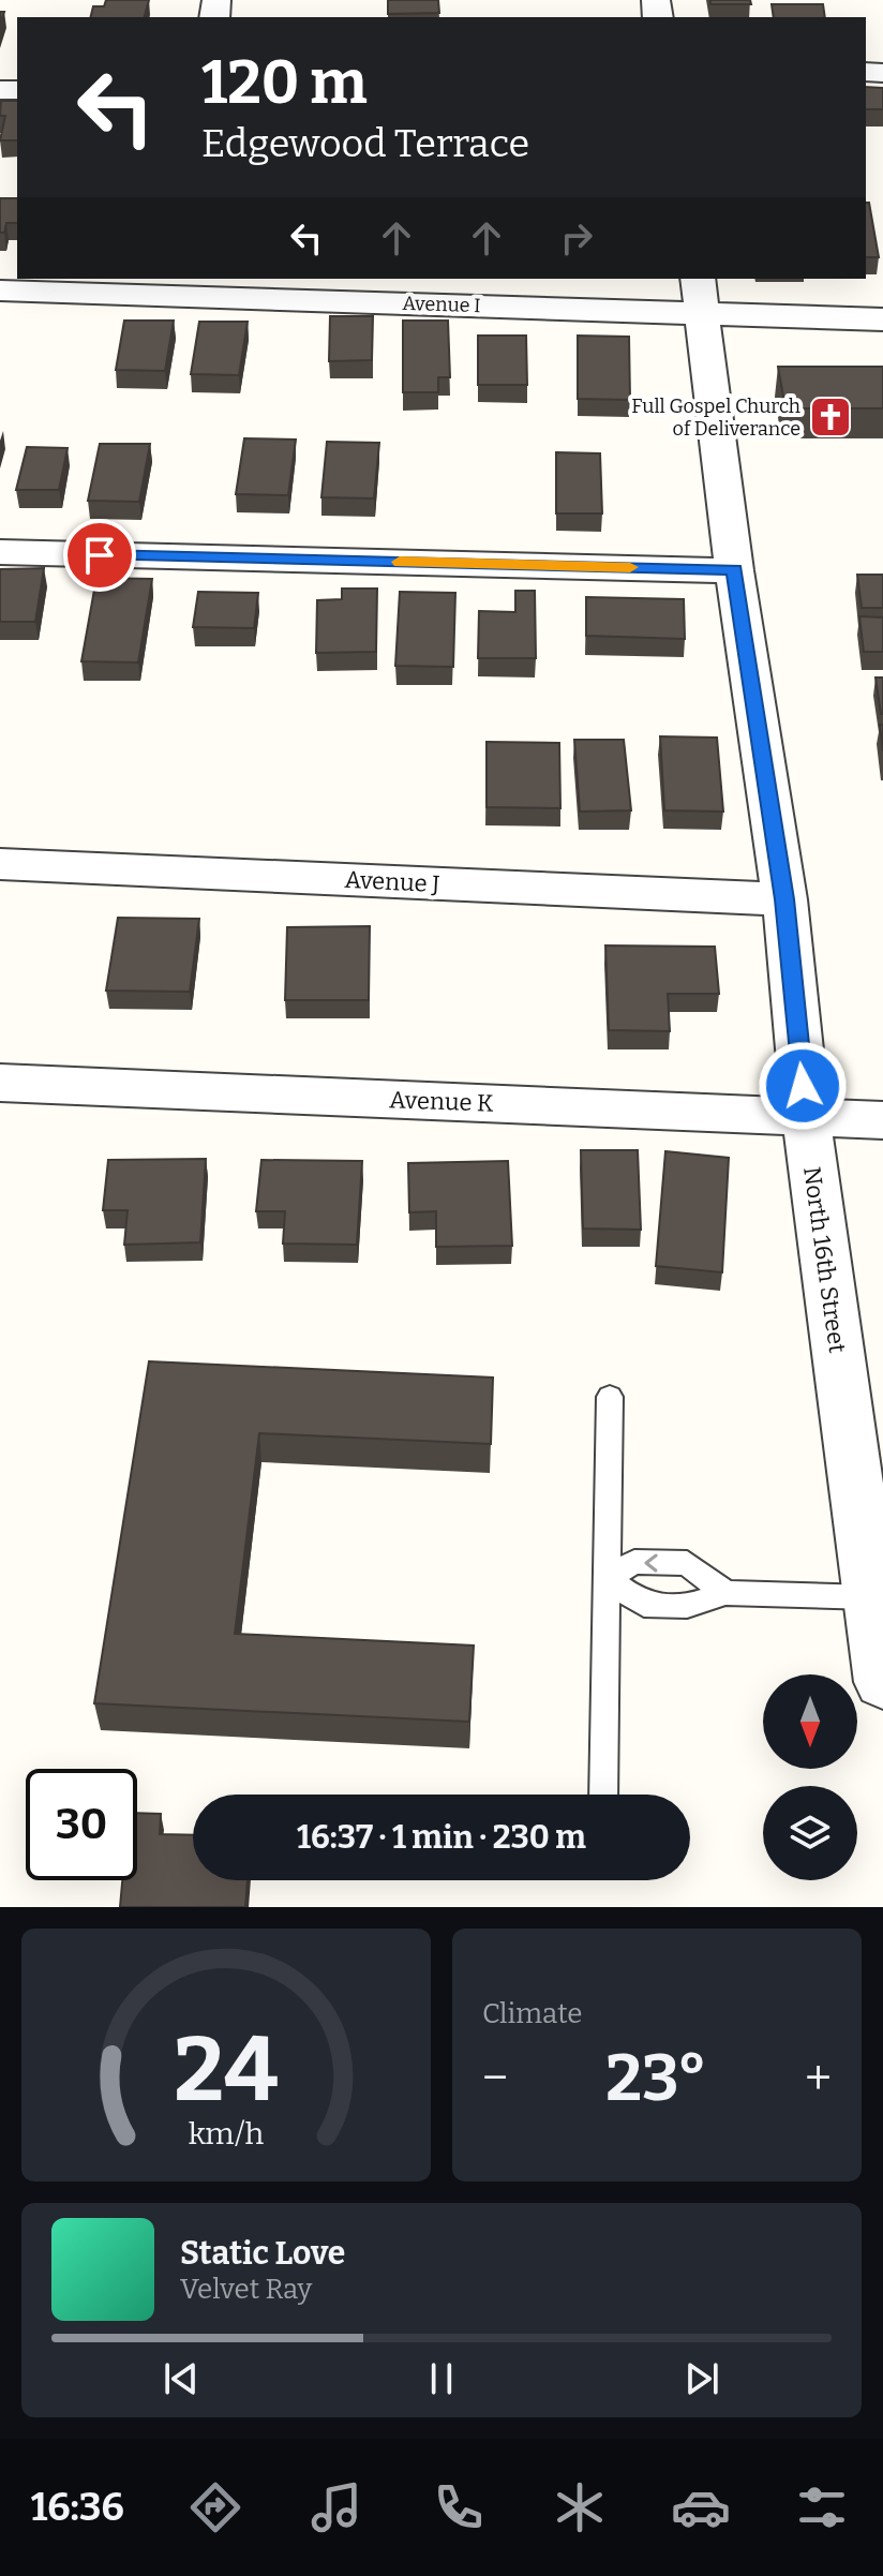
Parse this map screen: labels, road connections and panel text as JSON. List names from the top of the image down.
{
  "streets": {
    "street": [
      "Avenue I",
      "Avenue J",
      "Avenue K",
      "North 16th Street"
    ]
  },
  "crossings": [
    ["Avenue I", "North 16th Street"],
    ["Avenue J", "North 16th Street"],
    ["Avenue K", "North 16th Street"]
  ],
  "places": {
    "church": ["Full Gospel Church of Deliverance"]
  },
  "north": "bottom",
  "page": {
    "turn": ["120 m", "Edgewood Terrace"],
    "limit": "30",
    "trip": "16:37 · 1 min · 230 m",
    "tile": "Climate",
    "heat": ["−", "23°", "+"],
    "song": ["Static Love", "Velvet Ray"],
    "tabs": "16:36",
    "gauge": ["24", "km/h"]
  }
}
